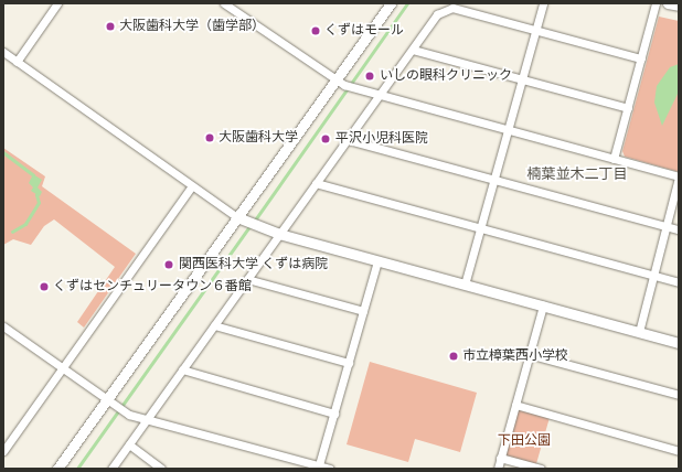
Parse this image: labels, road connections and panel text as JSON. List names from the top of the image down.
{
  "districts": ["楠葉並木二丁目"],
  "parks": ["下田公園"],
  "places": [
    "大阪歯科大学（歯学部）",
    "くずはモール",
    "いしの眼科クリニック",
    "大阪歯科大学",
    "平沢小児科医院",
    "関西医科大学 くずは病院",
    "くずはセンチュリータウン６番館",
    "市立樟葉西小学校"
  ]
}
